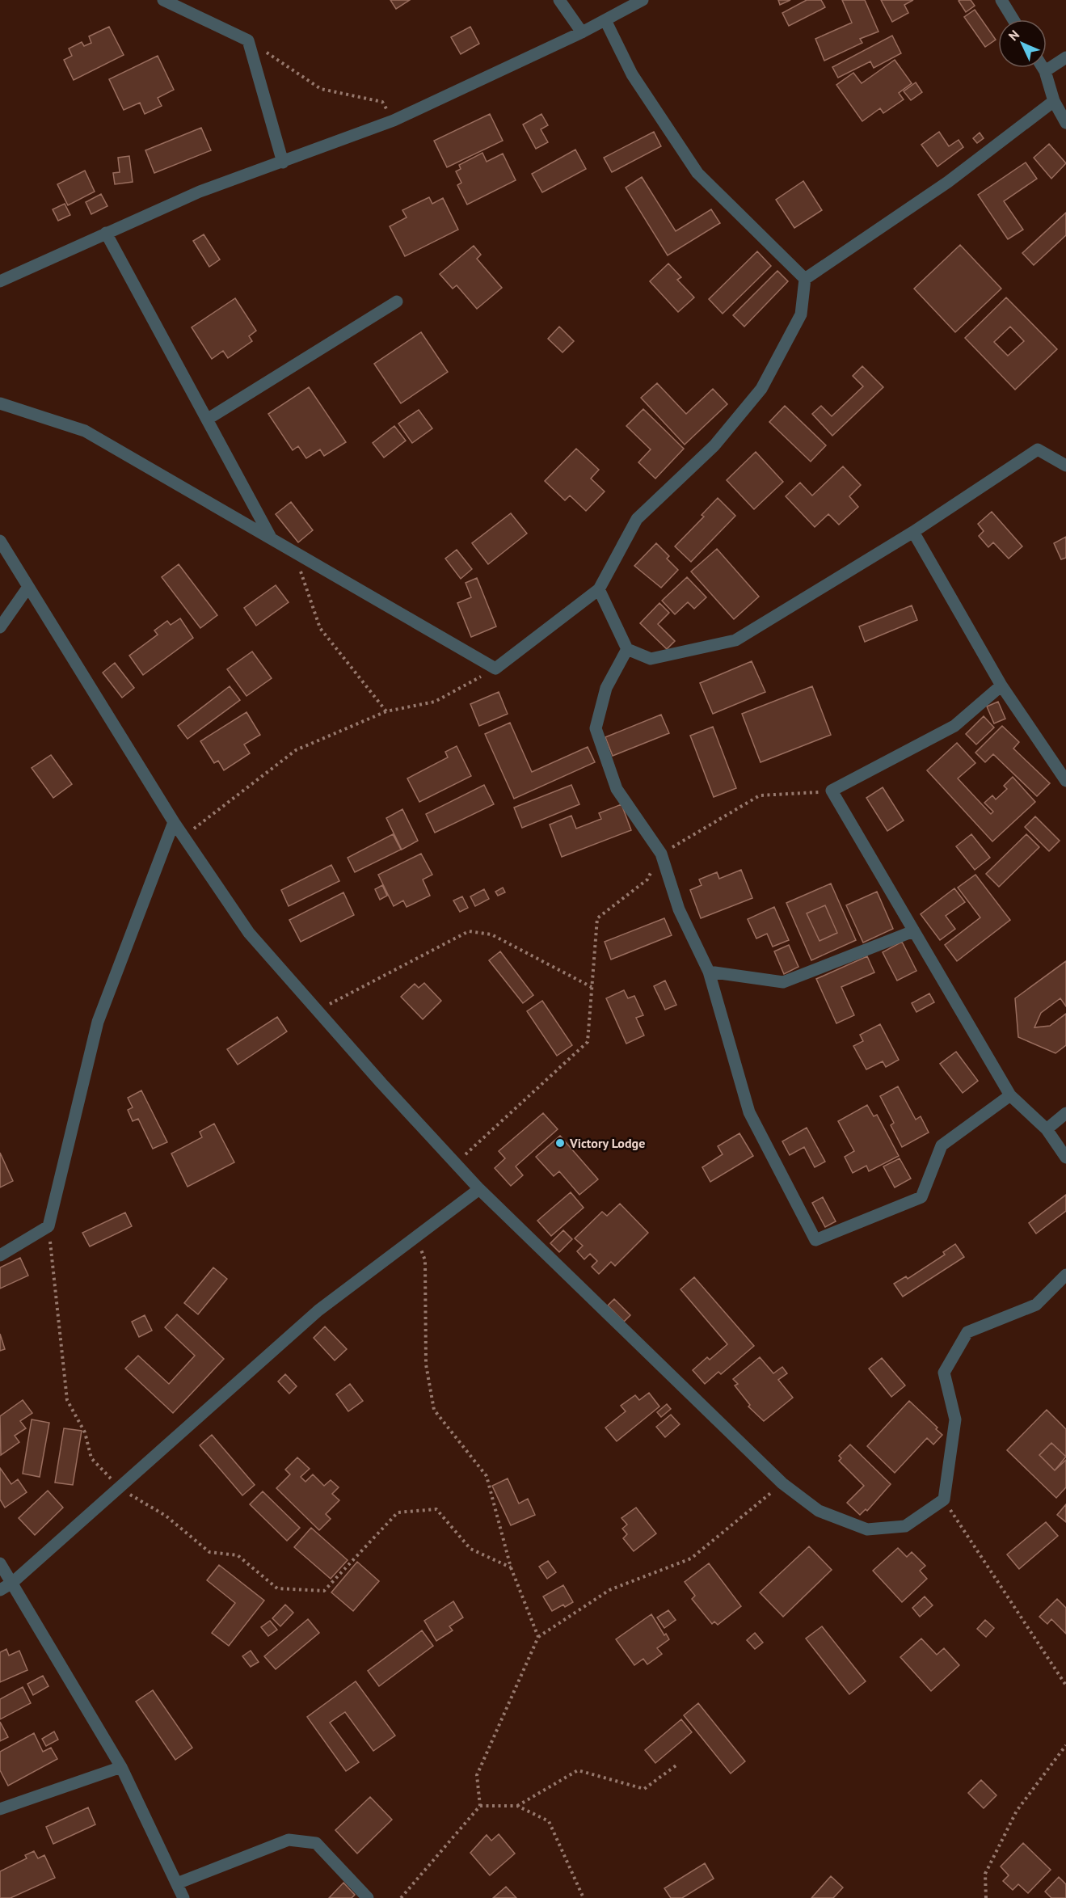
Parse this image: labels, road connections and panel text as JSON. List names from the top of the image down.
{
  "places": ["Victory Lodge"],
  "north": "top left"
}
